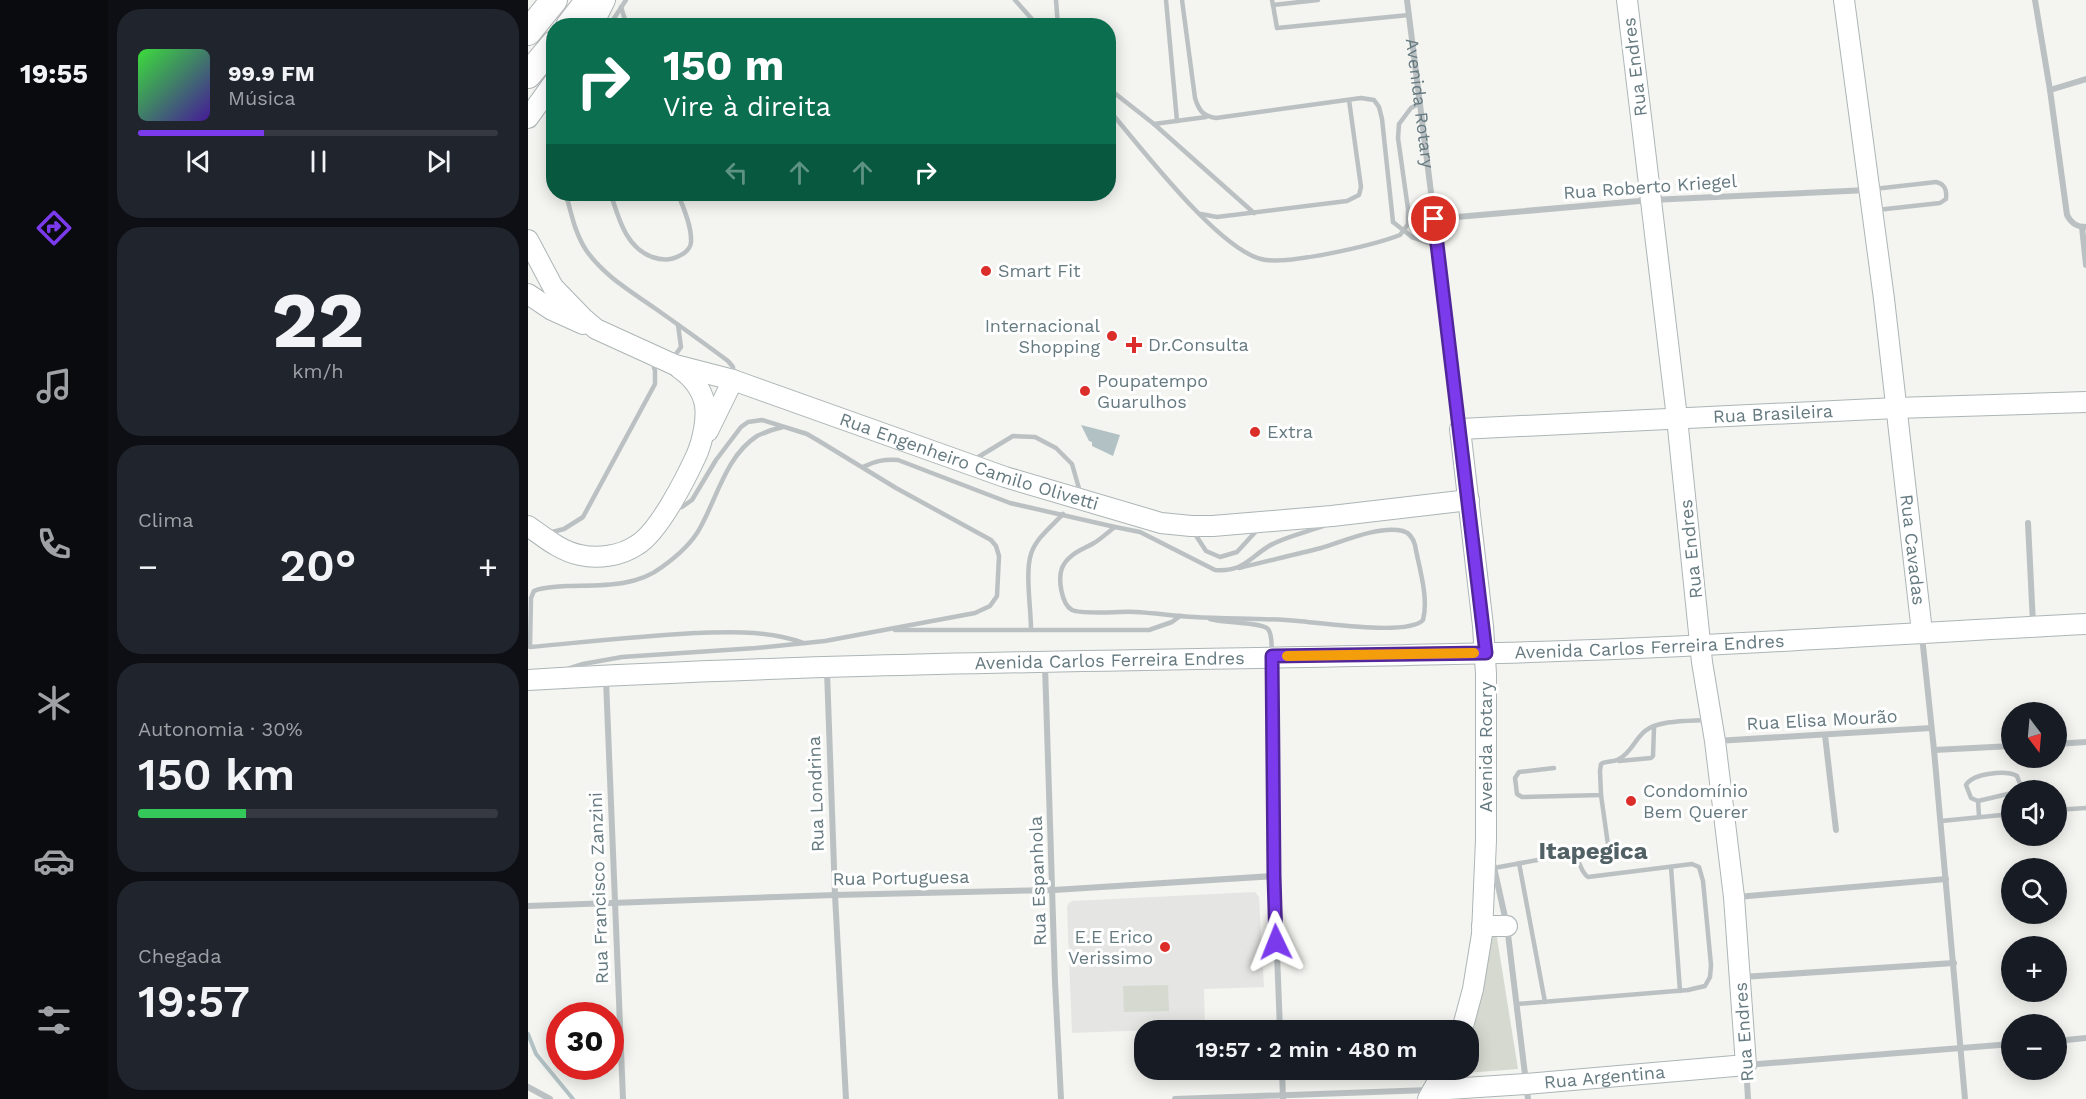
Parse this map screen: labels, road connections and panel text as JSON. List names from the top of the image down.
{
  "streets": {
    "street": [
      "Rua Endres",
      "Avenida Rotary",
      "Rua Roberto Kriegel",
      "Rua Brasileira",
      "Rua Engenheiro Camilo Olivetti",
      "Rua Cavadas",
      "Avenida Carlos Ferreira Endres",
      "Rua Elisa Mourão",
      "Rua Londrina",
      "Rua Portuguesa",
      "Rua Espanhola",
      "Rua Francisco Zanzini",
      "Rua Argentina"
    ]
  },
  "crossings": [
    ["Rua Endres", "Rua Roberto Kriegel"],
    ["Rua Endres", "Rua Brasileira"],
    ["Rua Endres", "Avenida Carlos Ferreira Endres"],
    ["Rua Endres", "Rua Elisa Mourão"],
    ["Rua Endres", "Rua Argentina"],
    ["Avenida Rotary", "Rua Roberto Kriegel"],
    ["Avenida Rotary", "Rua Brasileira"],
    ["Avenida Rotary", "Rua Engenheiro Camilo Olivetti"],
    ["Avenida Rotary", "Avenida Carlos Ferreira Endres"],
    ["Avenida Rotary", "Rua Argentina"],
    ["Rua Roberto Kriegel", "Rua Cavadas"],
    ["Rua Brasileira", "Rua Cavadas"],
    ["Rua Cavadas", "Avenida Carlos Ferreira Endres"],
    ["Rua Cavadas", "Rua Elisa Mourão"],
    ["Rua Cavadas", "Rua Argentina"],
    ["Avenida Carlos Ferreira Endres", "Rua Londrina"],
    ["Avenida Carlos Ferreira Endres", "Rua Espanhola"],
    ["Avenida Carlos Ferreira Endres", "Rua Francisco Zanzini"],
    ["Rua Londrina", "Rua Portuguesa"],
    ["Rua Portuguesa", "Rua Espanhola"],
    ["Rua Portuguesa", "Rua Francisco Zanzini"]
  ],
  "districts": ["Itapegica"],
  "places": {
    "other": [
      "Smart Fit",
      "Internacional Shopping",
      "Poupatempo Guarulhos",
      "Extra",
      "Condomínio Bem Querer",
      "E.E Erico Verissimo"
    ],
    "health": ["Dr.Consulta"]
  },
  "north": "bottom",
  "page": {
    "tabs": "19:55",
    "turn": ["150 m", "Vire à direita"],
    "song": ["99.9 FM", "Música"],
    "tile": [
      ["22", "km/h"],
      "Clima",
      ["Autonomia · 30%", "150 km"],
      ["Chegada", "19:57"]
    ],
    "heat": ["−", "20°", "+"],
    "map_buttons": ["+", "−"],
    "limit": "30",
    "trip": "19:57 · 2 min · 480 m"
  }
}
